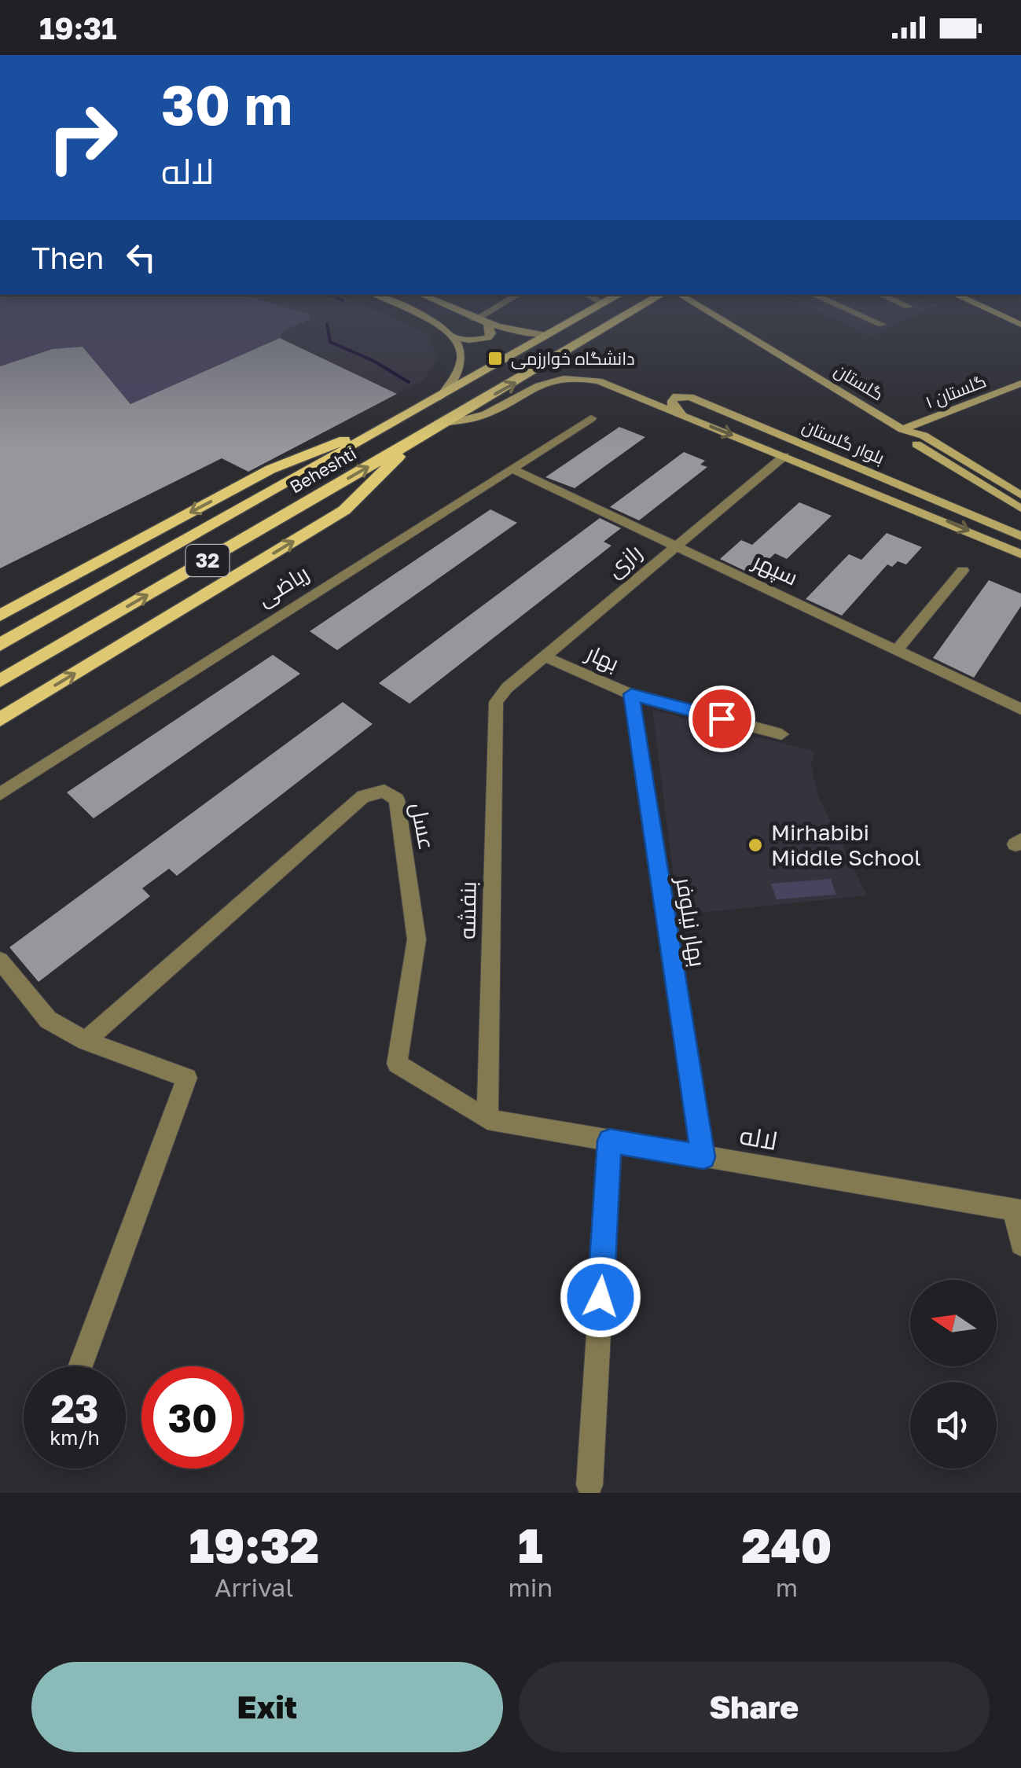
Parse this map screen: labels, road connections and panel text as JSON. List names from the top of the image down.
{
  "streets": {
    "main road": ["Beheshti", "32"],
    "street": [
      "گلستان",
      "گلستان ۱",
      "بلوار گلستان",
      "رازی",
      "سپهر",
      "ریاضی",
      "بهار",
      "عسل",
      "بنفشه",
      "بهار نیلوفر",
      "لاله"
    ]
  },
  "crossings": [
    ["گلستان", "گلستان ۱"],
    ["بلوار گلستان", "Beheshti"],
    ["بلوار گلستان", "رازی"],
    ["Beheshti", "32"],
    ["رازی", "سپهر"],
    ["رازی", "بهار"],
    ["رازی", "بنفشه"],
    ["سپهر", "ریاضی"],
    ["بهار", "بهار نیلوفر"],
    ["عسل", "بنفشه"],
    ["عسل", "لاله"],
    ["بنفشه", "لاله"],
    ["بهار نیلوفر", "لاله"]
  ],
  "one_way": ["بلوار گلستان"],
  "places": {
    "transit": ["دانشگاه خوارزمی"],
    "other": ["Mirhabibi Middle School"]
  },
  "north": "left",
  "page": {
    "status": "19:31",
    "turn": ["30 m", "لاله"],
    "then": "Then",
    "speed": "23 km/h",
    "limit": "30",
    "eta": [
      "19:32",
      "Arrival",
      "1",
      "min",
      "240",
      "m"
    ],
    "buttons": ["Exit", "Share"]
  }
}
